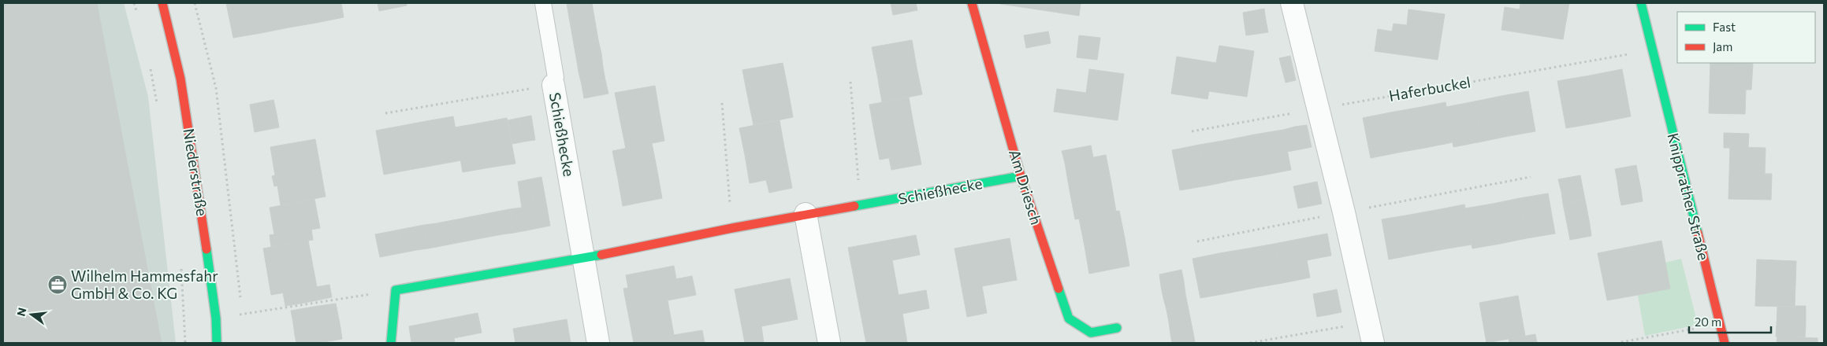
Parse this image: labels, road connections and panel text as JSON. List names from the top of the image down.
{
  "streets": {
    "street": [
      "Schießhecke",
      "Niederstraße",
      "Am Driesch",
      "Knipprather Straße"
    ],
    "path": ["Haferbuckel"]
  },
  "crossings": [
    ["Haferbuckel", "Knipprather Straße"],
    ["Schießhecke", "Am Driesch"]
  ],
  "places": {
    "office": ["Wilhelm Hammesfahr GmbH & Co. KG"]
  },
  "legend": ["Fast", "Jam"],
  "scale_bar": "20 m",
  "north": "left"
}
